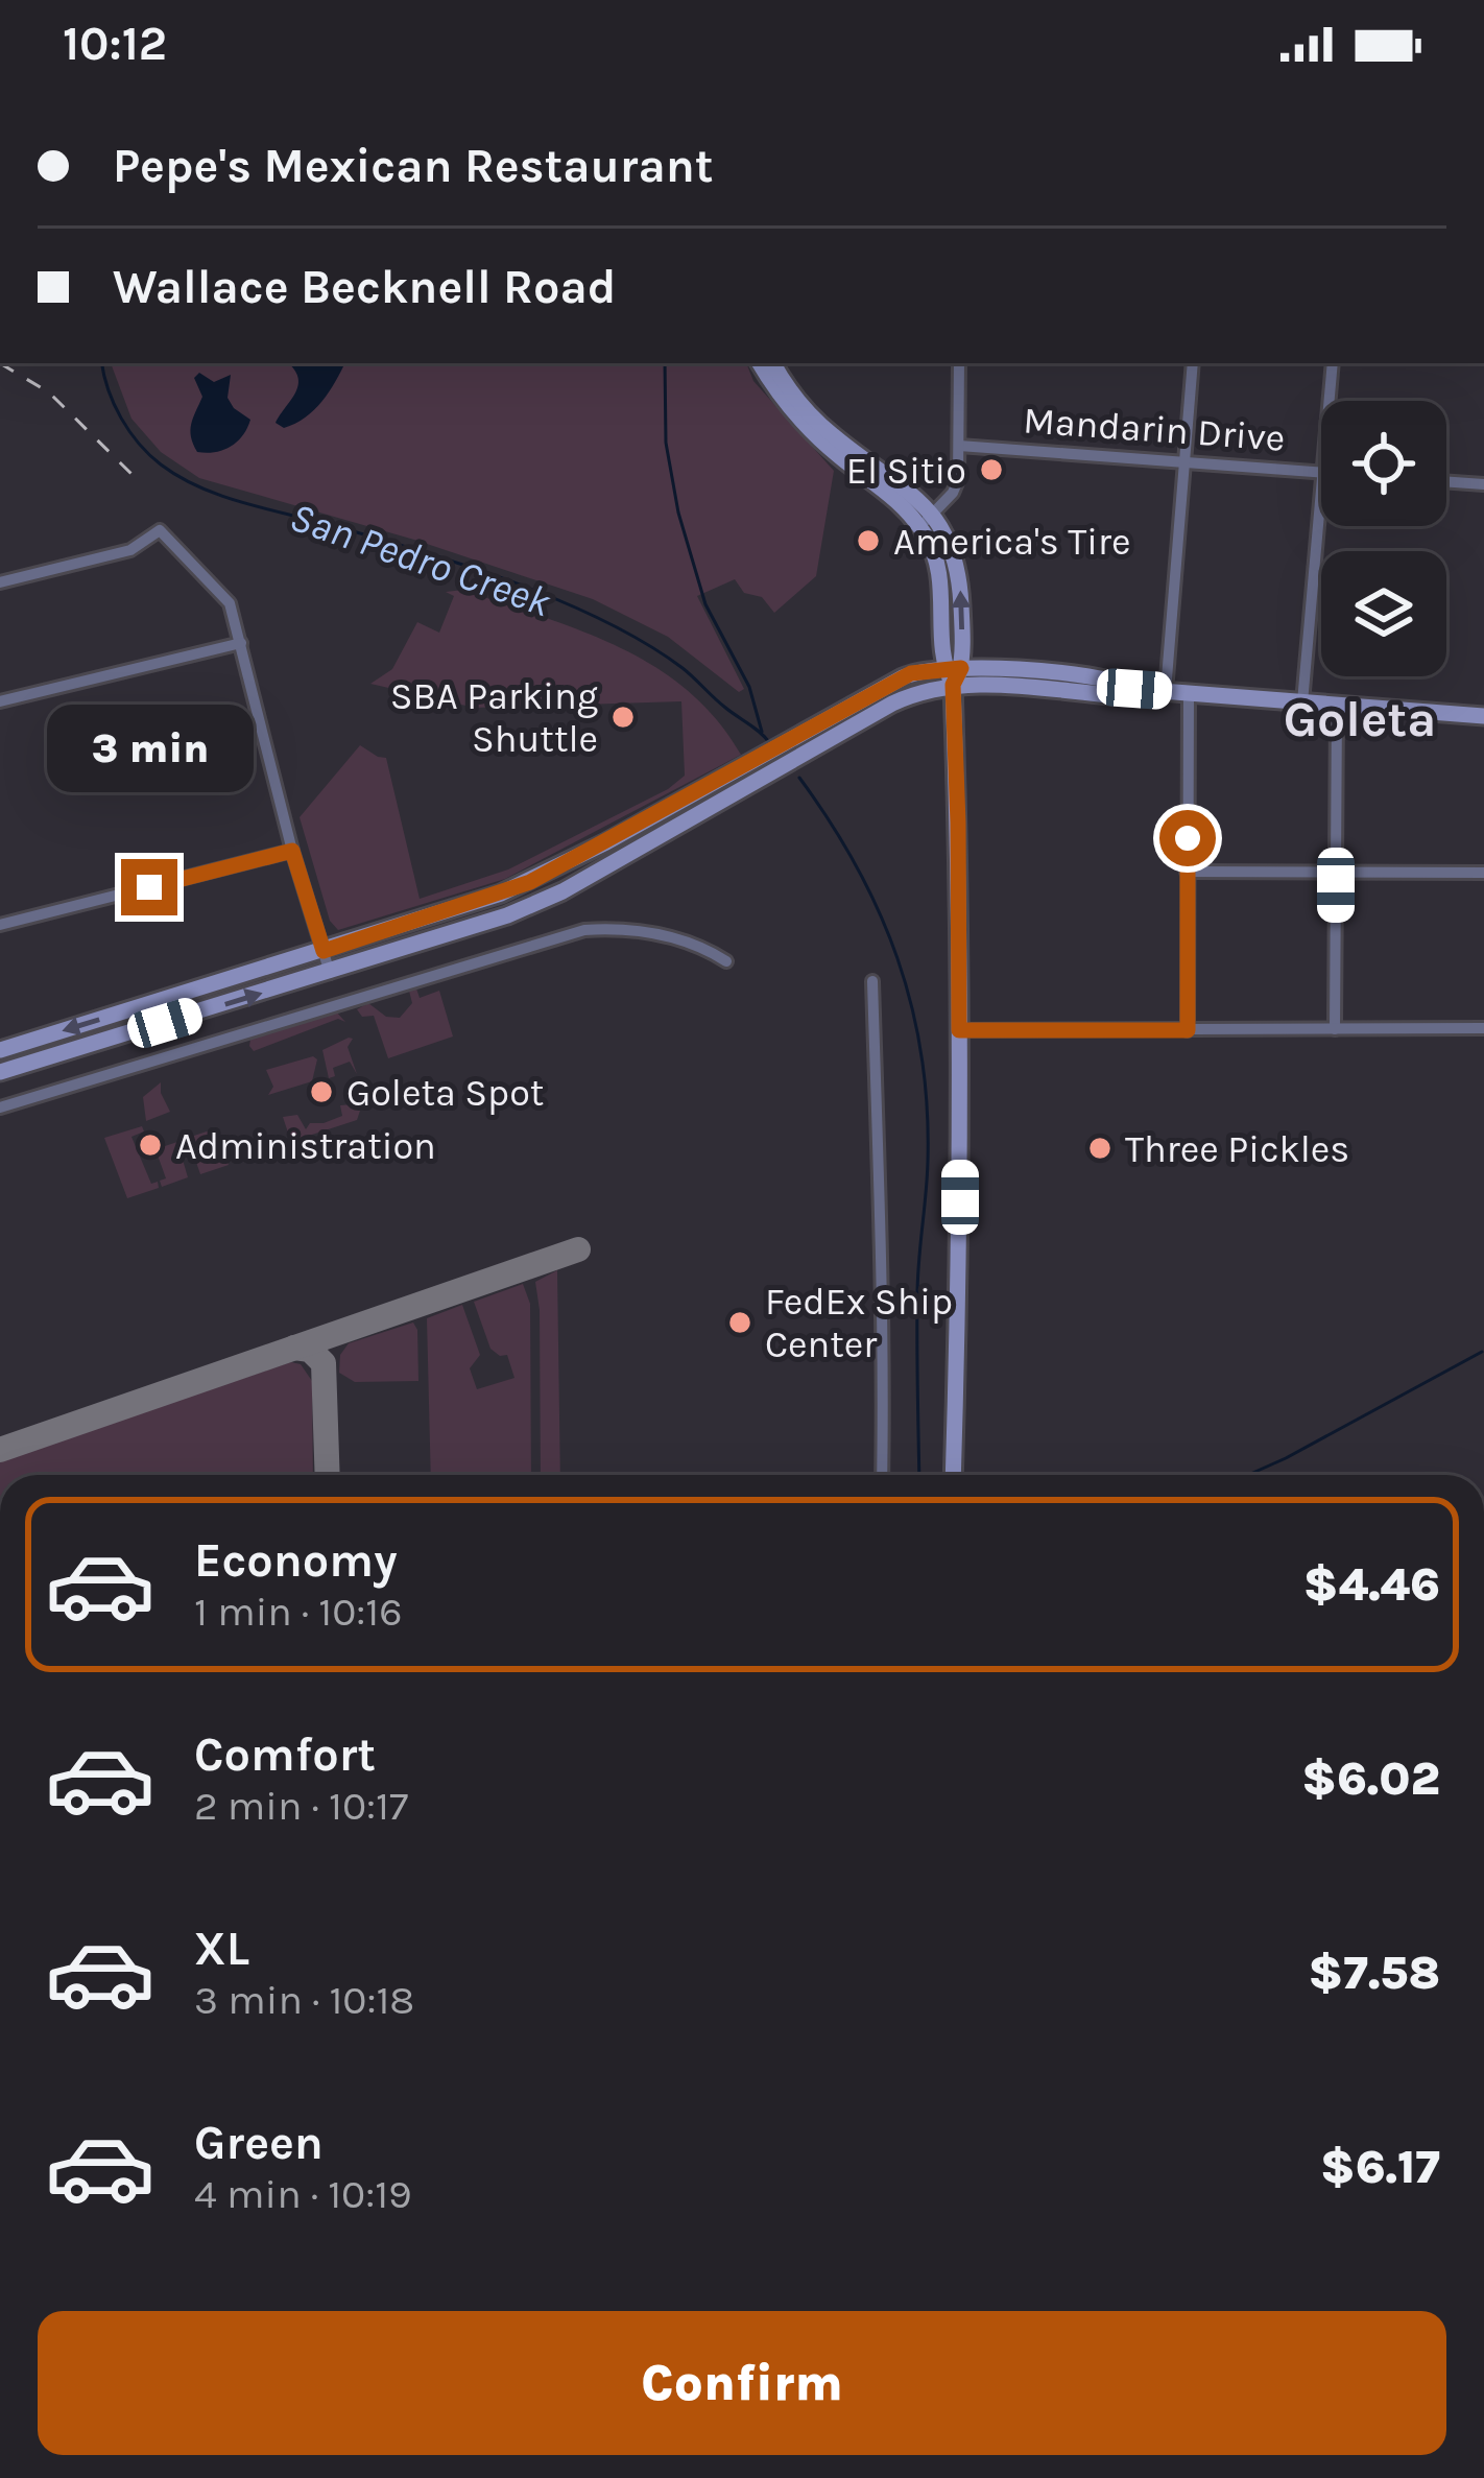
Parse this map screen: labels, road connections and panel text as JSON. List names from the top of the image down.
{
  "streets": {
    "street": ["Mandarin Drive"]
  },
  "districts": ["Goleta"],
  "water": ["San Pedro Creek"],
  "places": [
    "El Sitio",
    "America's Tire",
    "SBA Parking Shuttle",
    "Goleta Spot",
    "Administration",
    "Three Pickles",
    "FedEx Ship Center"
  ],
  "page": {
    "status": "10:12",
    "banner": ["Pepe's Mexican Restaurant", "Wallace Becknell Road"],
    "bubble": "3 min",
    "list": [
      {
        "name": "Economy",
        "note": "1 min · 10:16",
        "value": "$4.46"
      },
      {
        "name": "Comfort",
        "note": "2 min · 10:17",
        "value": "$6.02"
      },
      {
        "name": "XL",
        "note": "3 min · 10:18",
        "value": "$7.58"
      },
      {
        "name": "Green",
        "note": "4 min · 10:19",
        "value": "$6.17"
      }
    ],
    "buttons": "Confirm"
  }
}
